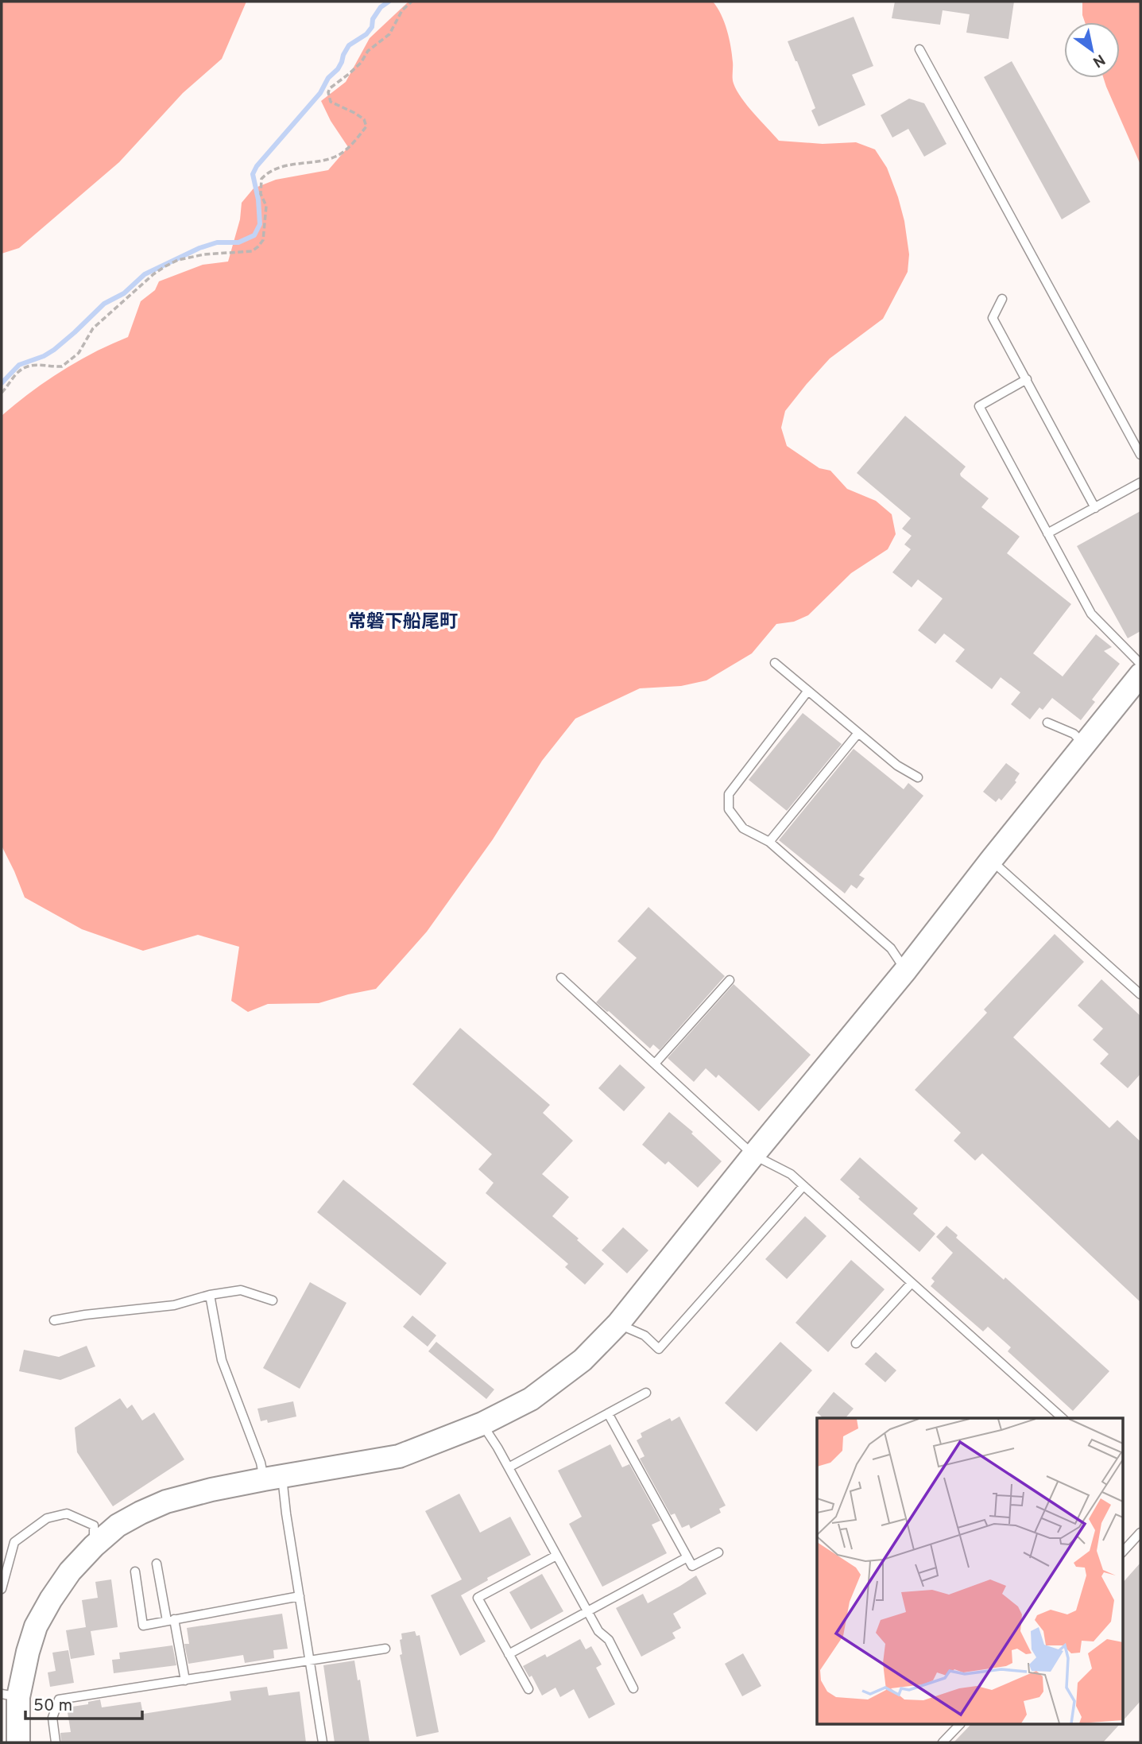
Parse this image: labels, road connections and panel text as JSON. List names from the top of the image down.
{
  "districts": ["常磐下船尾町"],
  "scale_bar": "50 m",
  "north": "bottom right"
}
